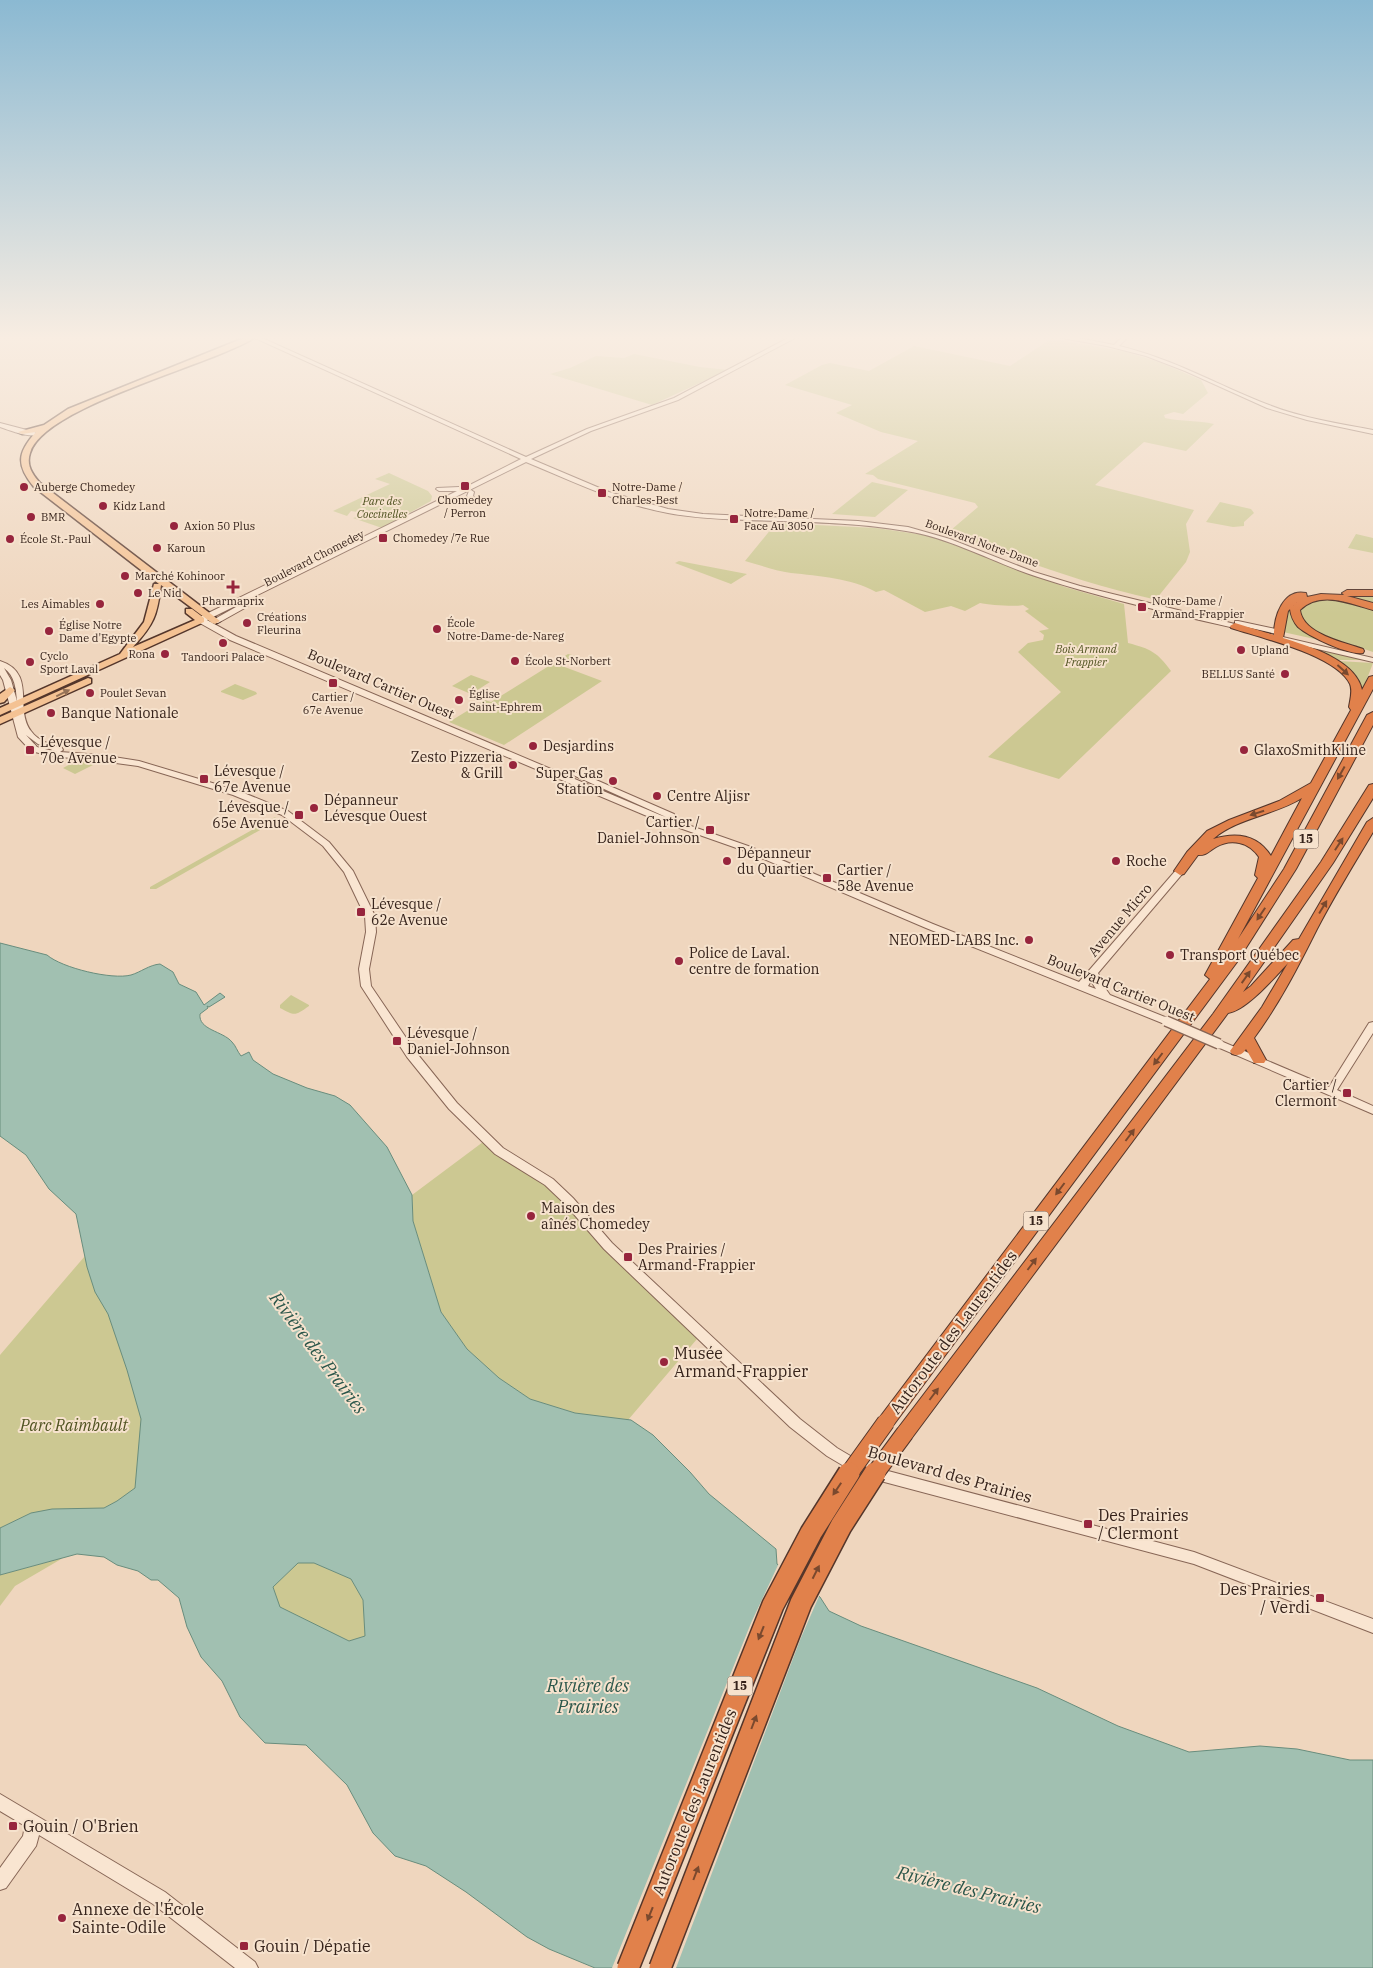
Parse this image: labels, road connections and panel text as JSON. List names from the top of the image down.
{
  "streets": {
    "highway": ["15", "Autoroute des Laurentides"],
    "street": [
      "Boulevard Notre-Dame",
      "Boulevard Chomedey",
      "Boulevard Cartier Ouest",
      "Avenue Micro",
      "Boulevard des Prairies"
    ]
  },
  "crossings": [
    ["Boulevard Notre-Dame", "Boulevard Chomedey"],
    ["Boulevard Chomedey", "Boulevard Cartier Ouest"],
    ["Boulevard Cartier Ouest", "Avenue Micro"]
  ],
  "water": ["Rivière des Prairies"],
  "parks": ["Parc des Coccinelles", "Bois Armand Frappier", "Parc Raimbault"],
  "places": {
    "transit": [
      "Chomedey / Perron",
      "Notre-Dame / Charles-Best",
      "Notre-Dame / Face Au 3050",
      "Chomedey /7e Rue",
      "Notre-Dame / Armand-Frappier",
      "Cartier / 67e Avenue",
      "Lévesque / 70e Avenue",
      "Lévesque / 67e Avenue",
      "Lévesque / 65e Avenue",
      "Cartier / Daniel-Johnson",
      "Cartier / 58e Avenue",
      "Lévesque / 62e Avenue",
      "Lévesque / Daniel-Johnson",
      "Cartier / Clermont",
      "Des Prairies / Armand-Frappier",
      "Des Prairies / Clermont",
      "Des Prairies / Verdi",
      "Gouin / O'Brien",
      "Gouin / Dépatie"
    ],
    "other": [
      "Auberge Chomedey",
      "Kidz Land",
      "BMR",
      "Axion 50 Plus",
      "École St.-Paul",
      "Karoun",
      "Marché Kohinoor",
      "Le Nid",
      "Les Aimables",
      "Créations Fleurina",
      "École Notre-Dame-de-Nareg",
      "Église Notre Dame d'Egypte",
      "Tandoori Palace",
      "Upland",
      "Rona",
      "École St-Norbert",
      "Cyclo Sport Laval",
      "BELLUS Santé",
      "Poulet Sevan",
      "Église Saint-Ephrem",
      "Banque Nationale",
      "Desjardins",
      "GlaxoSmithKline",
      "Zesto Pizzeria & Grill",
      "Super Gas Station",
      "Centre Aljisr",
      "Dépanneur Lévesque Ouest",
      "Dépanneur du Quartier",
      "Roche",
      "NEOMED-LABS Inc.",
      "Transport Québec",
      "Police de Laval. centre de formation",
      "Maison des aînés Chomedey",
      "Musée Armand-Frappier",
      "Annexe de l'École Sainte-Odile"
    ],
    "health": ["Pharmaprix"]
  }
}
